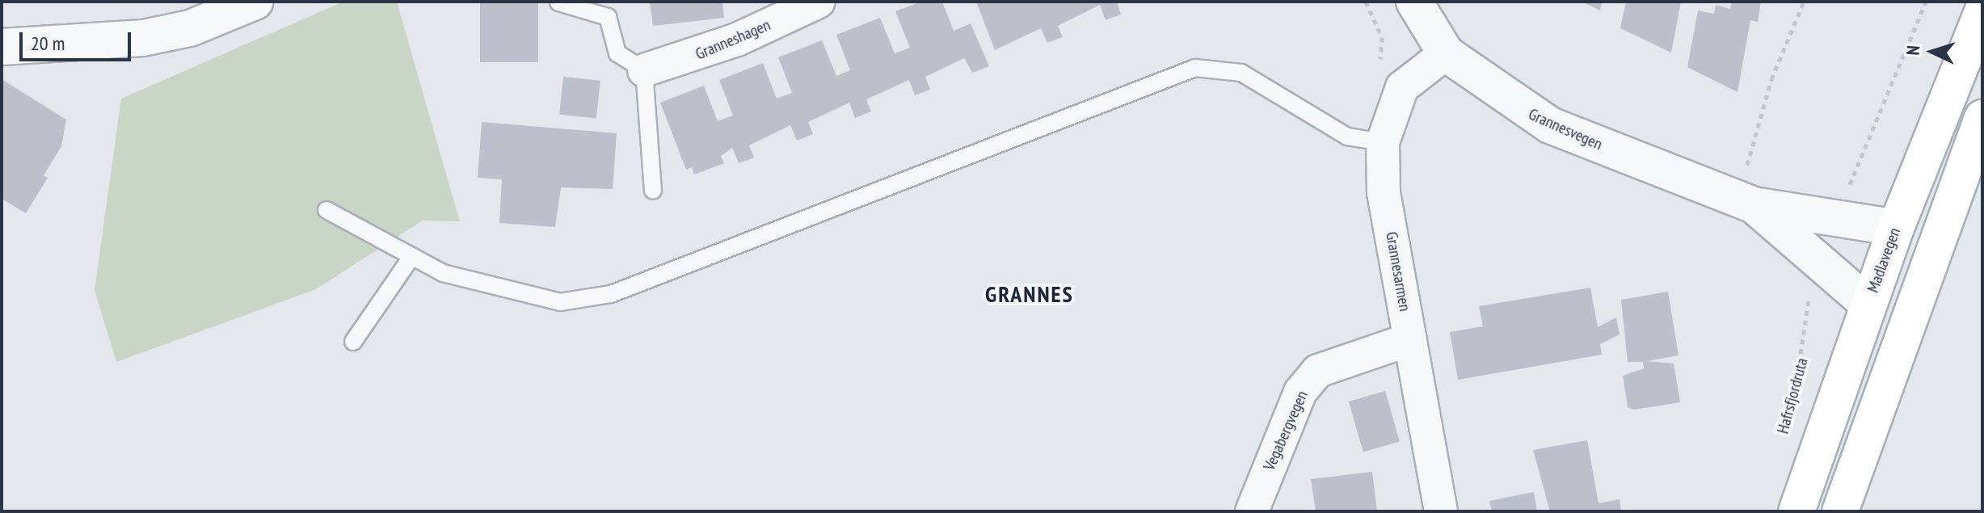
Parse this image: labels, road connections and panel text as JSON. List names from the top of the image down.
{
  "streets": {
    "main road": ["Madlavegen"],
    "street": [
      "Granneshagen",
      "Grannesvegen",
      "Grannesarmen",
      "Vegabergvegen"
    ],
    "path": ["Hafrsfjordruta"]
  },
  "crossings": [
    ["Grannesvegen", "Madlavegen"],
    ["Grannesvegen", "Grannesarmen"],
    ["Grannesarmen", "Vegabergvegen"]
  ],
  "districts": ["GRANNES"],
  "scale_bar": "20 m",
  "north": "left"
}
